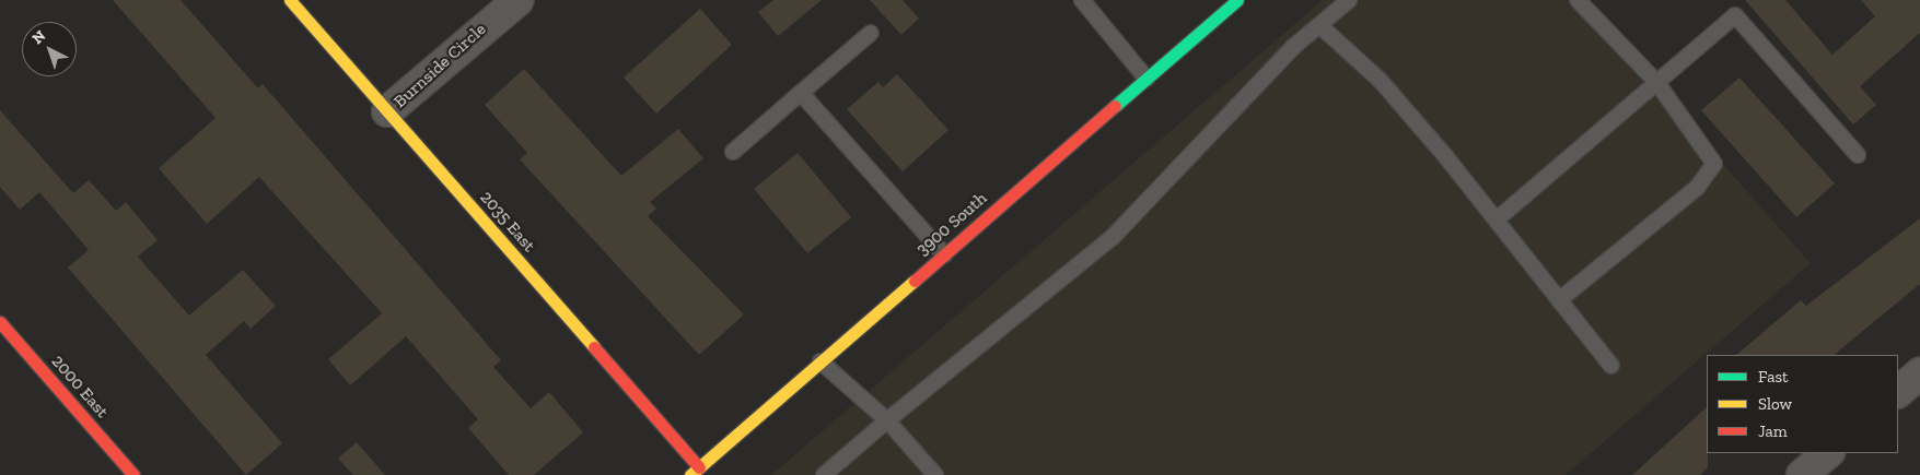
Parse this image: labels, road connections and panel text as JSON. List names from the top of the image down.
{
  "streets": {
    "street": [
      "Burnside Circle",
      "2035 East",
      "3900 South",
      "2000 East"
    ]
  },
  "crossings": [
    ["Burnside Circle", "2035 East"],
    ["2035 East", "3900 South"]
  ],
  "legend": ["Fast", "Slow", "Jam"],
  "north": "top left"
}
